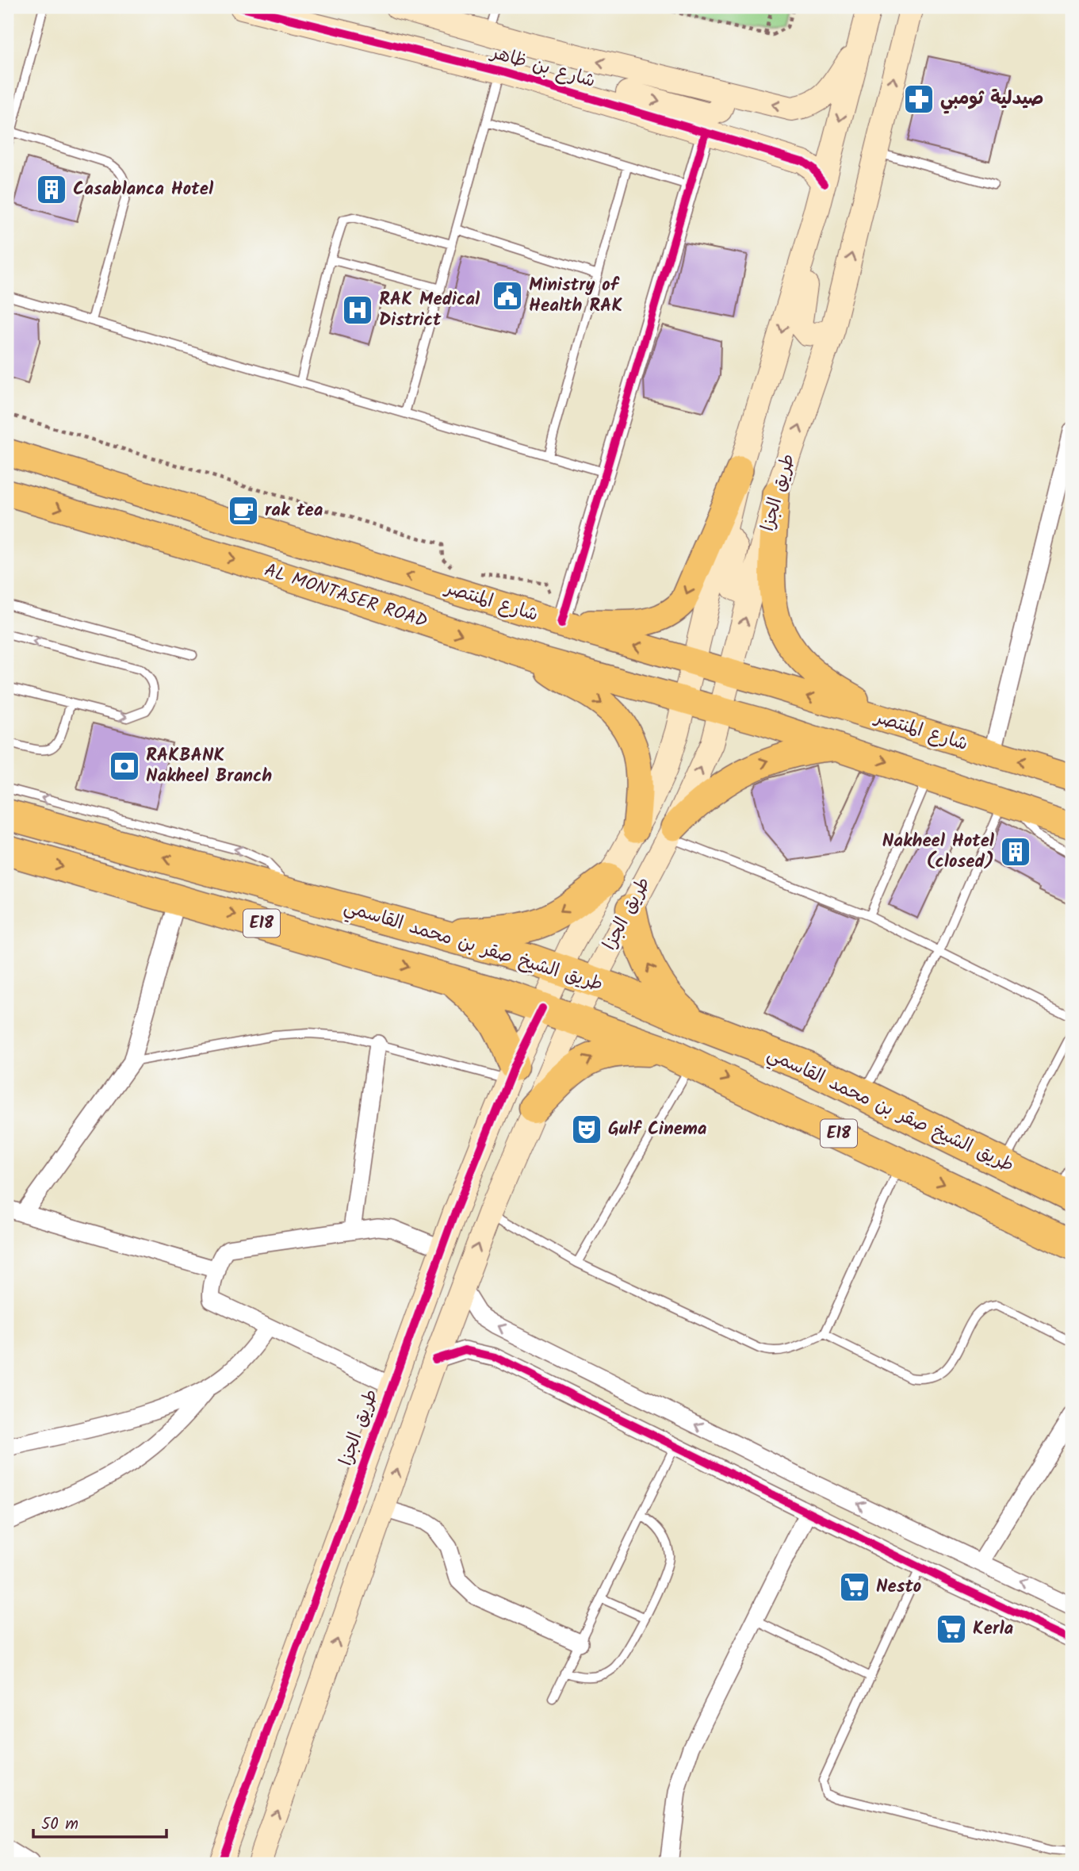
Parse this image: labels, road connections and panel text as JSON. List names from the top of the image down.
{
  "streets": {
    "highway": ["E18", "طريق الشيخ صقر بن محمد القاسمي"],
    "main road": ["AL MONTASER ROAD", "شارع المنتصر"],
    "street": ["شارع بن ظاهر", "طريق الجزا"]
  },
  "crossings": [
    ["شارع بن ظاهر", "طريق الجزا"],
    ["طريق الجزا", "AL MONTASER ROAD"],
    ["طريق الجزا", "شارع المنتصر"],
    ["طريق الجزا", "طريق الشيخ صقر بن محمد القاسمي"]
  ],
  "one_way": ["AL MONTASER ROAD", "شارع المنتصر"],
  "places": {
    "pharmacy": ["صيدلية ثومبي"],
    "building": ["Casablanca Hotel", "Nakheel Hotel (closed)"],
    "public building": ["Ministry of Health RAK"],
    "hospital": ["RAK Medical District"],
    "cafe": ["rak tea"],
    "bank": ["RAKBANK Nakheel Branch"],
    "theatre": ["Gulf Cinema"],
    "supermarket": ["Nesto", "Kerla"]
  },
  "scale_bar": "50 m"
}
